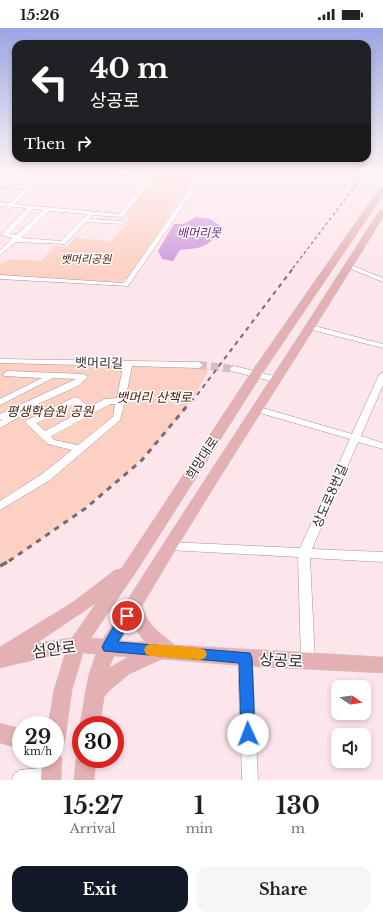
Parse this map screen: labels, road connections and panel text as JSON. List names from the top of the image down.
{
  "streets": {
    "main road": ["희망대로", "섬안로", "상공로"],
    "street": ["뱃머리길", "상도로8번길"]
  },
  "crossings": [
    ["희망대로", "섬안로"],
    ["희망대로", "상공로"],
    ["상도로8번길", "상공로"],
    ["섬안로", "상공로"]
  ],
  "water": ["배머리못"],
  "parks": ["뱃머리공원", "뱃머리 산책로", "평생학습원 공원"],
  "north": "right",
  "page": {
    "status": "15:26",
    "turn": ["40 m", "상공로"],
    "then": "Then",
    "speed": "29 km/h",
    "limit": "30",
    "eta": [
      "15:27",
      "Arrival",
      "1",
      "min",
      "130",
      "m"
    ],
    "buttons": ["Exit", "Share"]
  }
}
